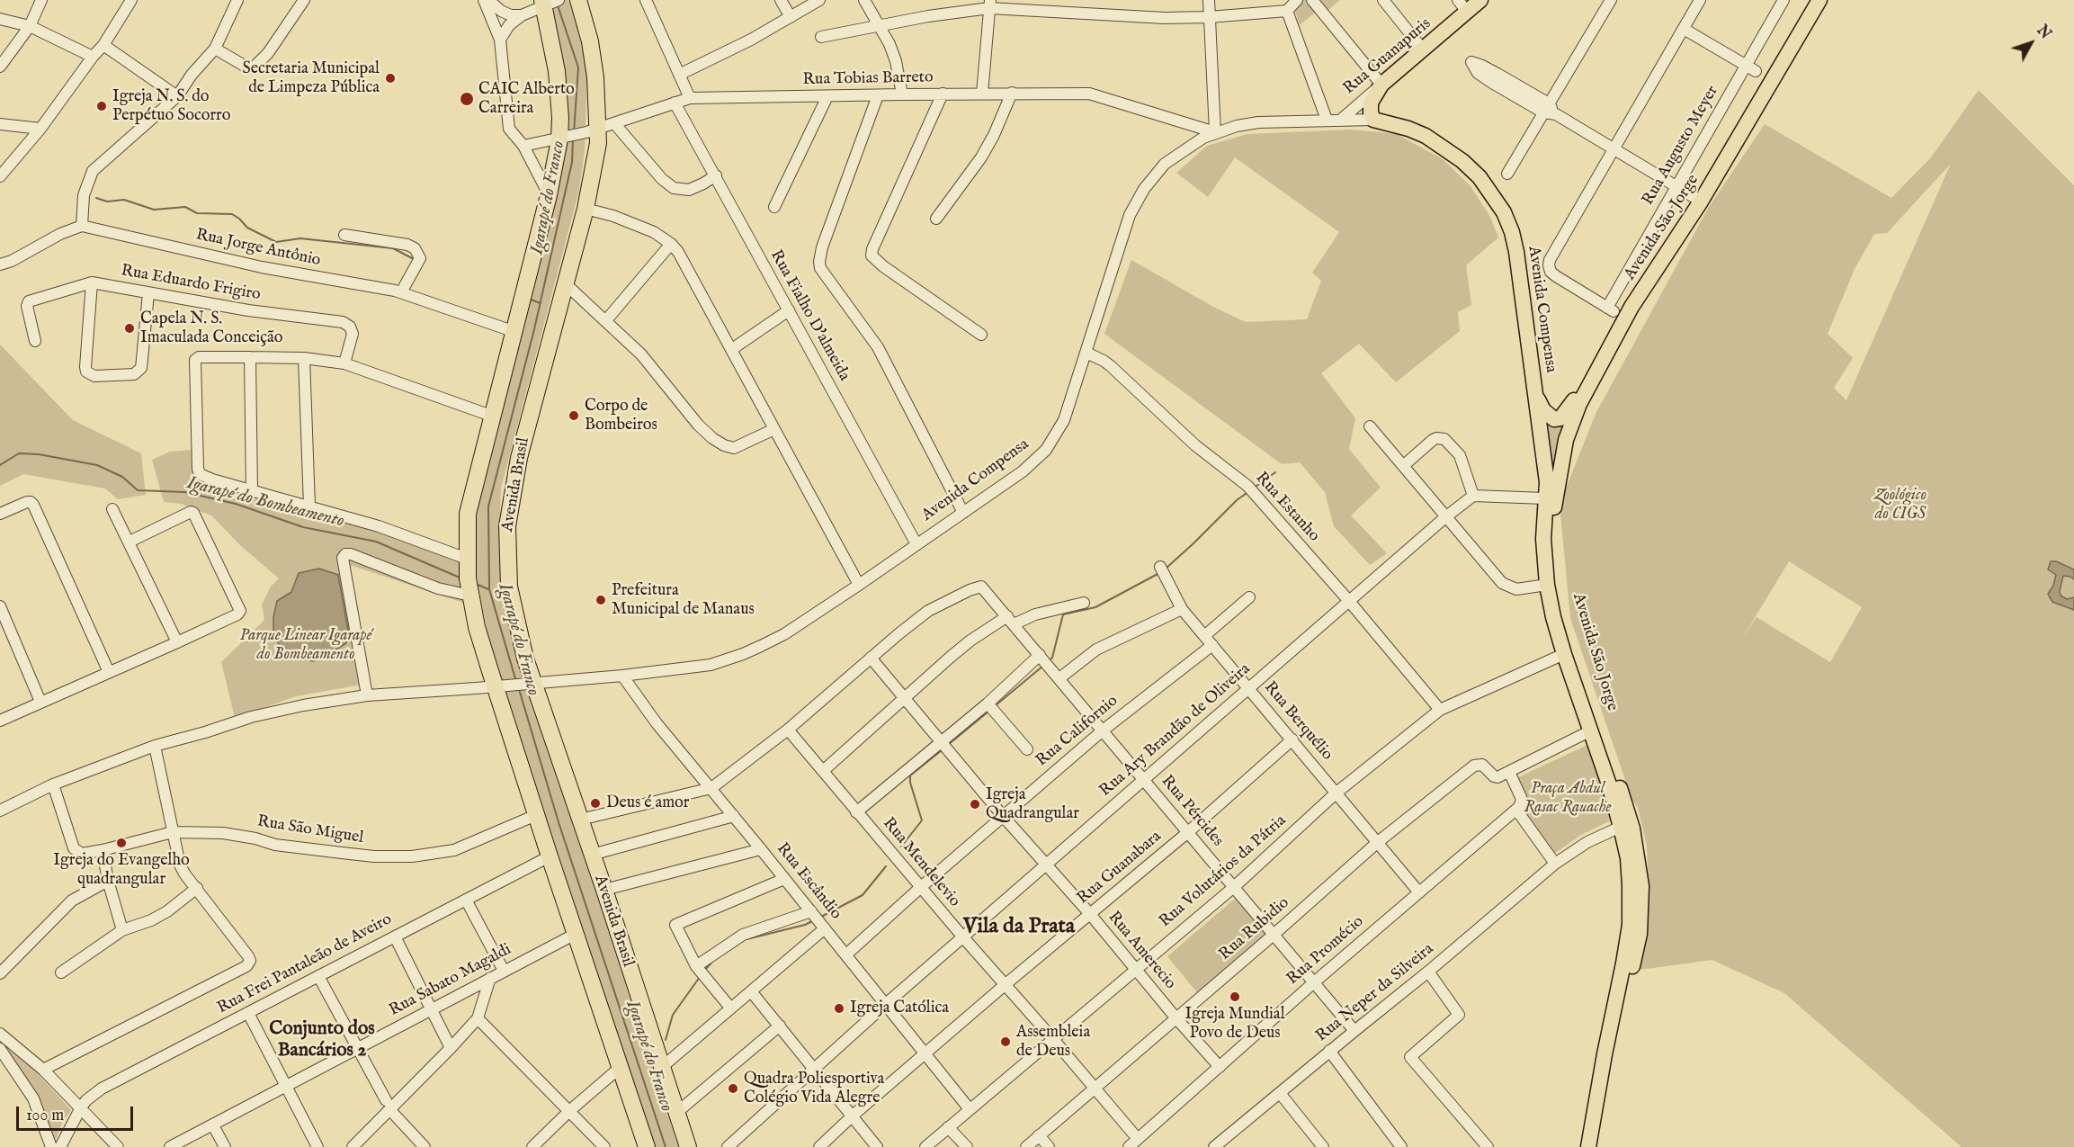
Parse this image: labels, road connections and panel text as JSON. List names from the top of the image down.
{
  "streets": {
    "highway": ["Avenida Brasil"],
    "main road": ["Rua Guanapuris", "Avenida São Jorge", "Avenida Compensa"],
    "street": [
      "Rua Tobias Barreto",
      "Rua Augusto Meyer",
      "Rua Jorge Antônio",
      "Rua Eduardo Frigiro",
      "Rua Fialho D'almeida",
      "Rua Estanho",
      "Rua Berquélio",
      "Rua Ary Brandão de Oliveira",
      "Rua Californio",
      "Rua Pércides",
      "Rua São Miguel",
      "Rua Mendelevio",
      "Rua Guanabara",
      "Rua Volutários da Pátria",
      "Rua Escândio",
      "Rua Rubidio",
      "Rua Amerecio",
      "Rua Promécio",
      "Rua Frei Pantaleão de Aveiro",
      "Rua Sabato Magaldi",
      "Rua Neper da Silveira"
    ]
  },
  "crossings": [
    ["Rua Guanapuris", "Avenida Compensa"],
    ["Rua Tobias Barreto", "Avenida Compensa"],
    ["Rua Tobias Barreto", "Rua Fialho D'almeida"],
    ["Rua Tobias Barreto", "Avenida Brasil"],
    ["Avenida São Jorge", "Avenida Compensa"],
    ["Avenida São Jorge", "Rua Volutários da Pátria"],
    ["Avenida São Jorge", "Rua Neper da Silveira"],
    ["Avenida Compensa", "Rua Fialho D'almeida"],
    ["Avenida Compensa", "Avenida Brasil"],
    ["Avenida Compensa", "Rua Estanho"],
    ["Avenida Compensa", "Rua São Miguel"],
    ["Avenida Compensa", "Rua Escândio"],
    ["Rua Estanho", "Rua Ary Brandão de Oliveira"],
    ["Rua Estanho", "Rua Volutários da Pátria"],
    ["Rua Berquélio", "Rua Ary Brandão de Oliveira"],
    ["Rua Berquélio", "Rua Californio"],
    ["Rua Berquélio", "Rua Guanabara"],
    ["Rua Berquélio", "Rua Volutários da Pátria"],
    ["Rua Berquélio", "Rua Rubidio"],
    ["Rua Berquélio", "Rua Promécio"],
    ["Rua Ary Brandão de Oliveira", "Rua Pércides"],
    ["Rua Ary Brandão de Oliveira", "Rua Mendelevio"],
    ["Rua Ary Brandão de Oliveira", "Rua Escândio"],
    ["Rua Ary Brandão de Oliveira", "Rua Amerecio"],
    ["Rua Californio", "Rua Pércides"],
    ["Rua Californio", "Rua Mendelevio"],
    ["Rua Californio", "Rua Escândio"],
    ["Rua Californio", "Rua Amerecio"],
    ["Rua Pércides", "Rua Guanabara"],
    ["Rua Pércides", "Rua Volutários da Pátria"],
    ["Rua Pércides", "Rua Rubidio"],
    ["Rua Pércides", "Rua Amerecio"],
    ["Rua Pércides", "Rua Promécio"],
    ["Rua Pércides", "Rua Neper da Silveira"],
    ["Rua Mendelevio", "Rua Guanabara"],
    ["Rua Mendelevio", "Rua Volutários da Pátria"],
    ["Rua Mendelevio", "Rua Rubidio"],
    ["Rua Mendelevio", "Rua Promécio"],
    ["Rua Guanabara", "Rua Escândio"],
    ["Rua Guanabara", "Rua Amerecio"],
    ["Rua Volutários da Pátria", "Rua Escândio"],
    ["Rua Volutários da Pátria", "Rua Amerecio"],
    ["Rua Rubidio", "Rua Amerecio"],
    ["Rua Amerecio", "Rua Promécio"]
  ],
  "districts": ["Vila da Prata", "Conjunto dos Bancários 2"],
  "water": ["Igarapé do Franco", "Igarapé do Bombeamento"],
  "parks": ["Zoológico do CIGS", "Parque Linear Igarapé do Bombeamento", "Praça Abdul Rasac Rauache"],
  "places": [
    "Secretaria Municipal de Limpeza Pública",
    "CAIC Alberto Carreira",
    "Igreja N. S. do Perpétuo Socorro",
    "Capela N. S. Imaculada Conceição",
    "Corpo de Bombeiros",
    "Prefeitura Municipal de Manaus",
    "Deus é amor",
    "Igreja Quadrangular",
    "Igreja do Evangelho quadrangular",
    "Igreja Mundial Povo de Deus",
    "Igreja Católica",
    "Assembleia de Deus",
    "Quadra Poliesportiva Colégio Vida Alegre"
  ],
  "scale_bar": "100 m",
  "north": "top right"
}
